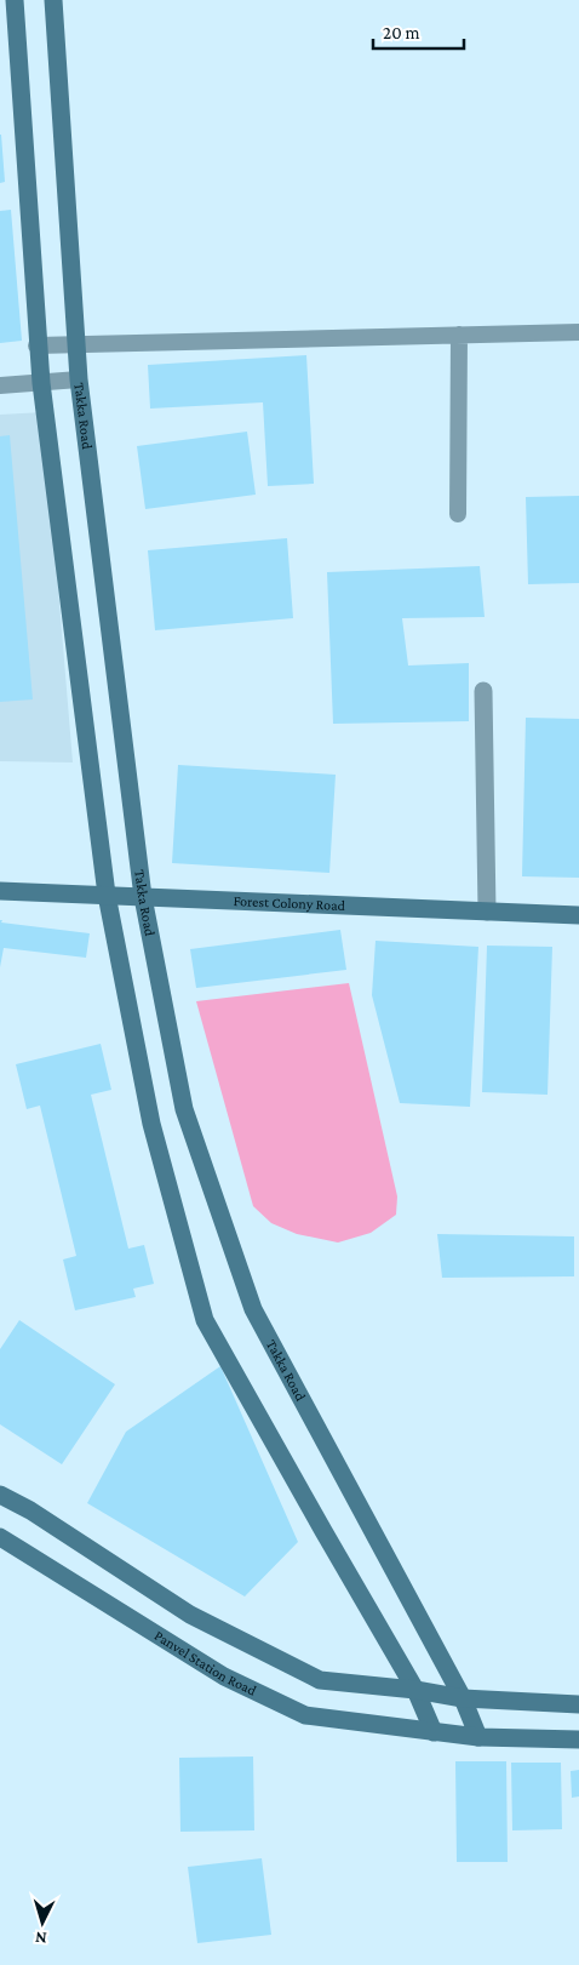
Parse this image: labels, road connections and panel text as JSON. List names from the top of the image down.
{
  "streets": {
    "street": ["Takka Road", "Forest Colony Road", "Panvel Station Road"]
  },
  "crossings": [
    ["Takka Road", "Forest Colony Road"],
    ["Takka Road", "Panvel Station Road"]
  ],
  "scale_bar": "20 m",
  "north": "bottom"
}
